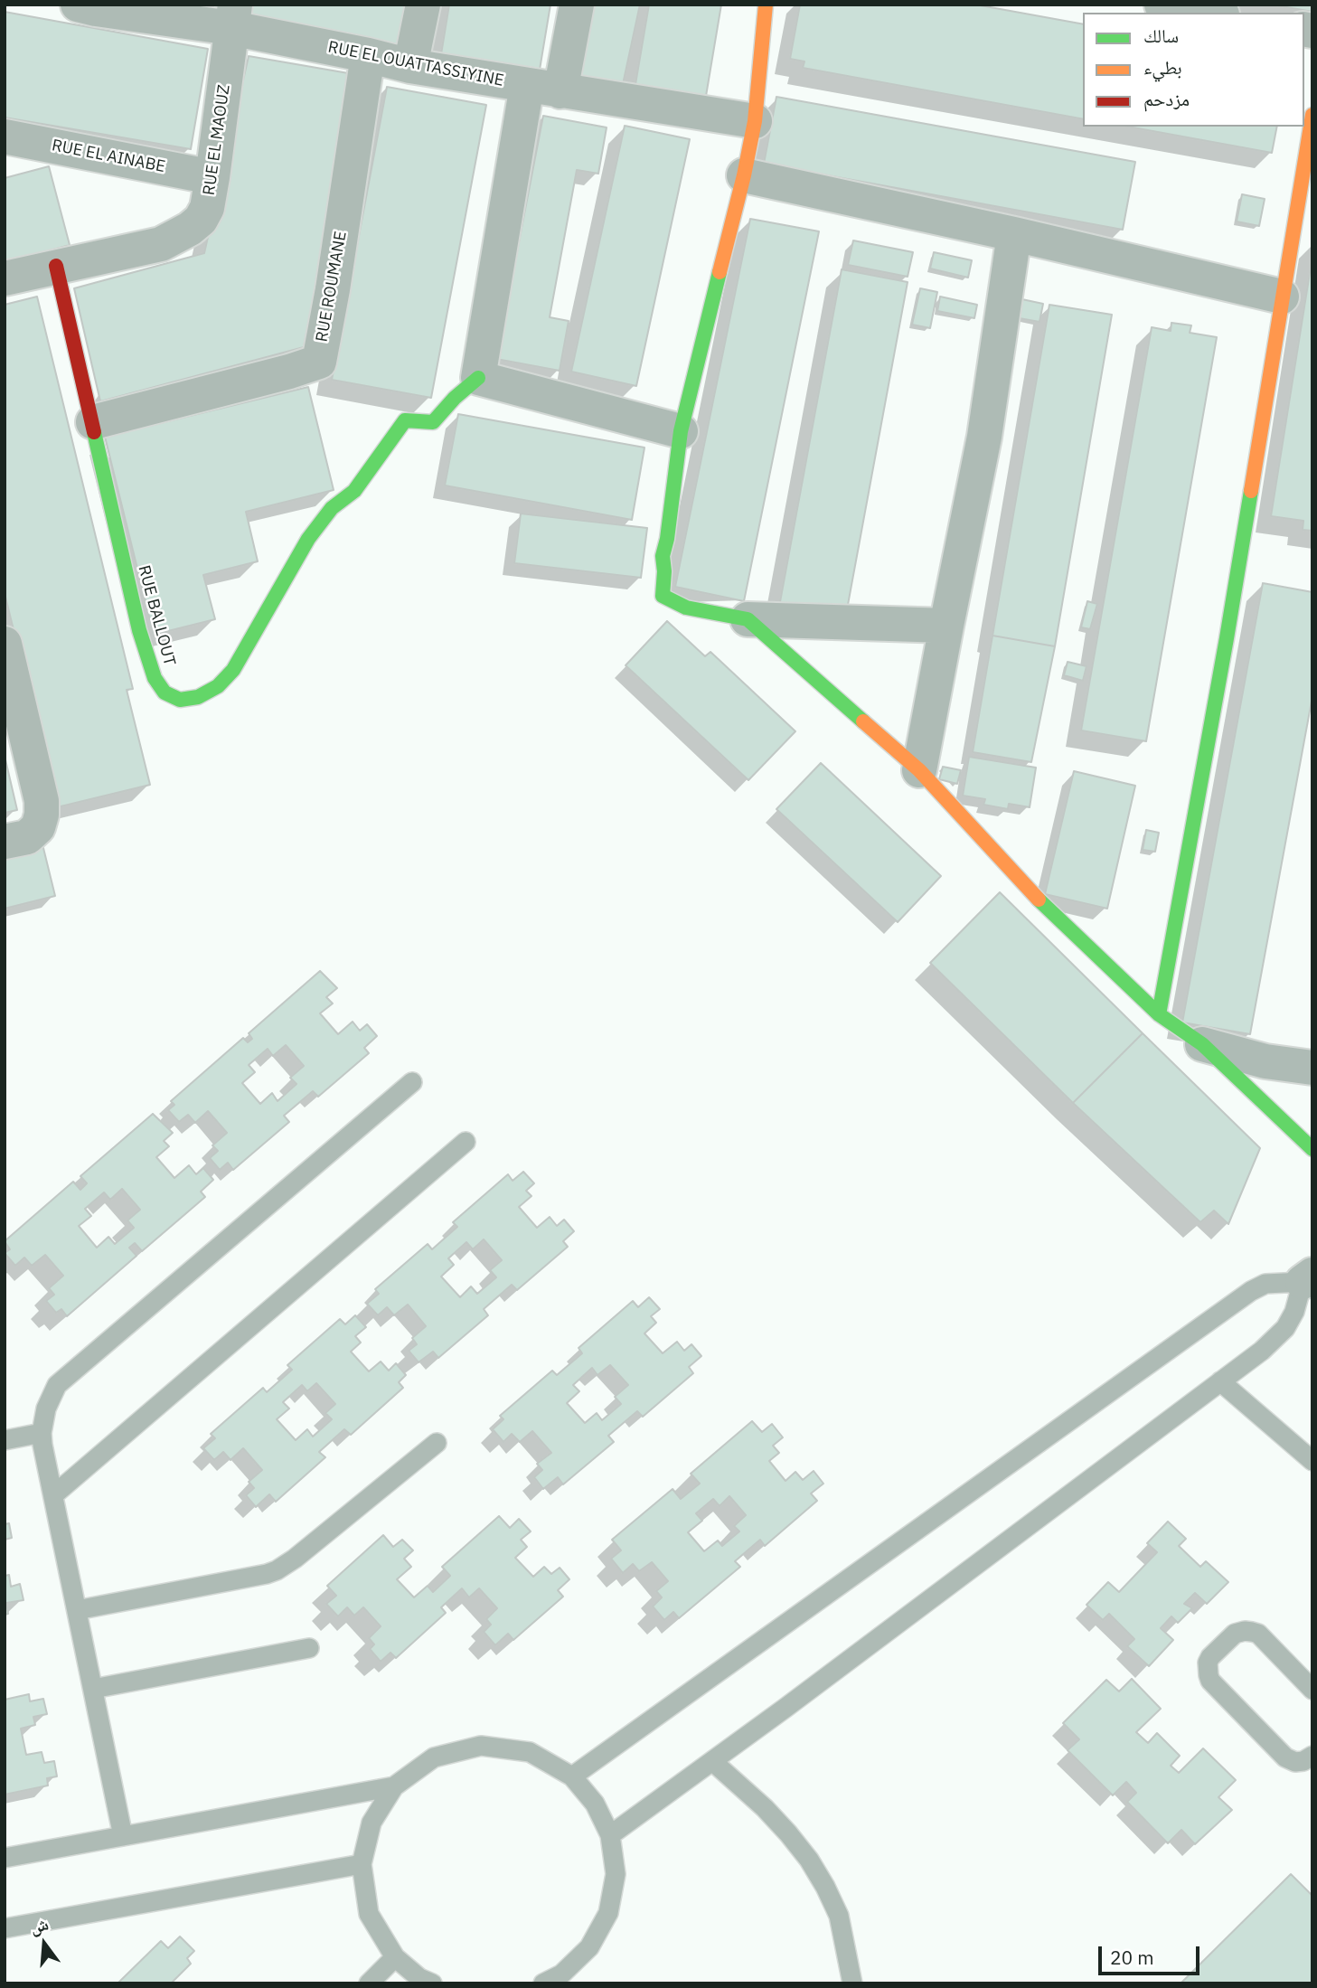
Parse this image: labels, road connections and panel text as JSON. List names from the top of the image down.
{
  "streets": {
    "street": [
      "RUE EL OUATTASSIYINE",
      "RUE EL MAOUZ",
      "RUE EL AINABE",
      "RUE ROUMANE",
      "RUE BALLOUT"
    ]
  },
  "crossings": [
    ["RUE EL OUATTASSIYINE", "RUE EL MAOUZ"],
    ["RUE EL OUATTASSIYINE", "RUE ROUMANE"],
    ["RUE EL MAOUZ", "RUE EL AINABE"],
    ["RUE EL MAOUZ", "RUE BALLOUT"],
    ["RUE ROUMANE", "RUE BALLOUT"]
  ],
  "legend": ["سالك", "بطيء", "مزدحم"],
  "scale_bar": "20 m",
  "north": "top"
}
